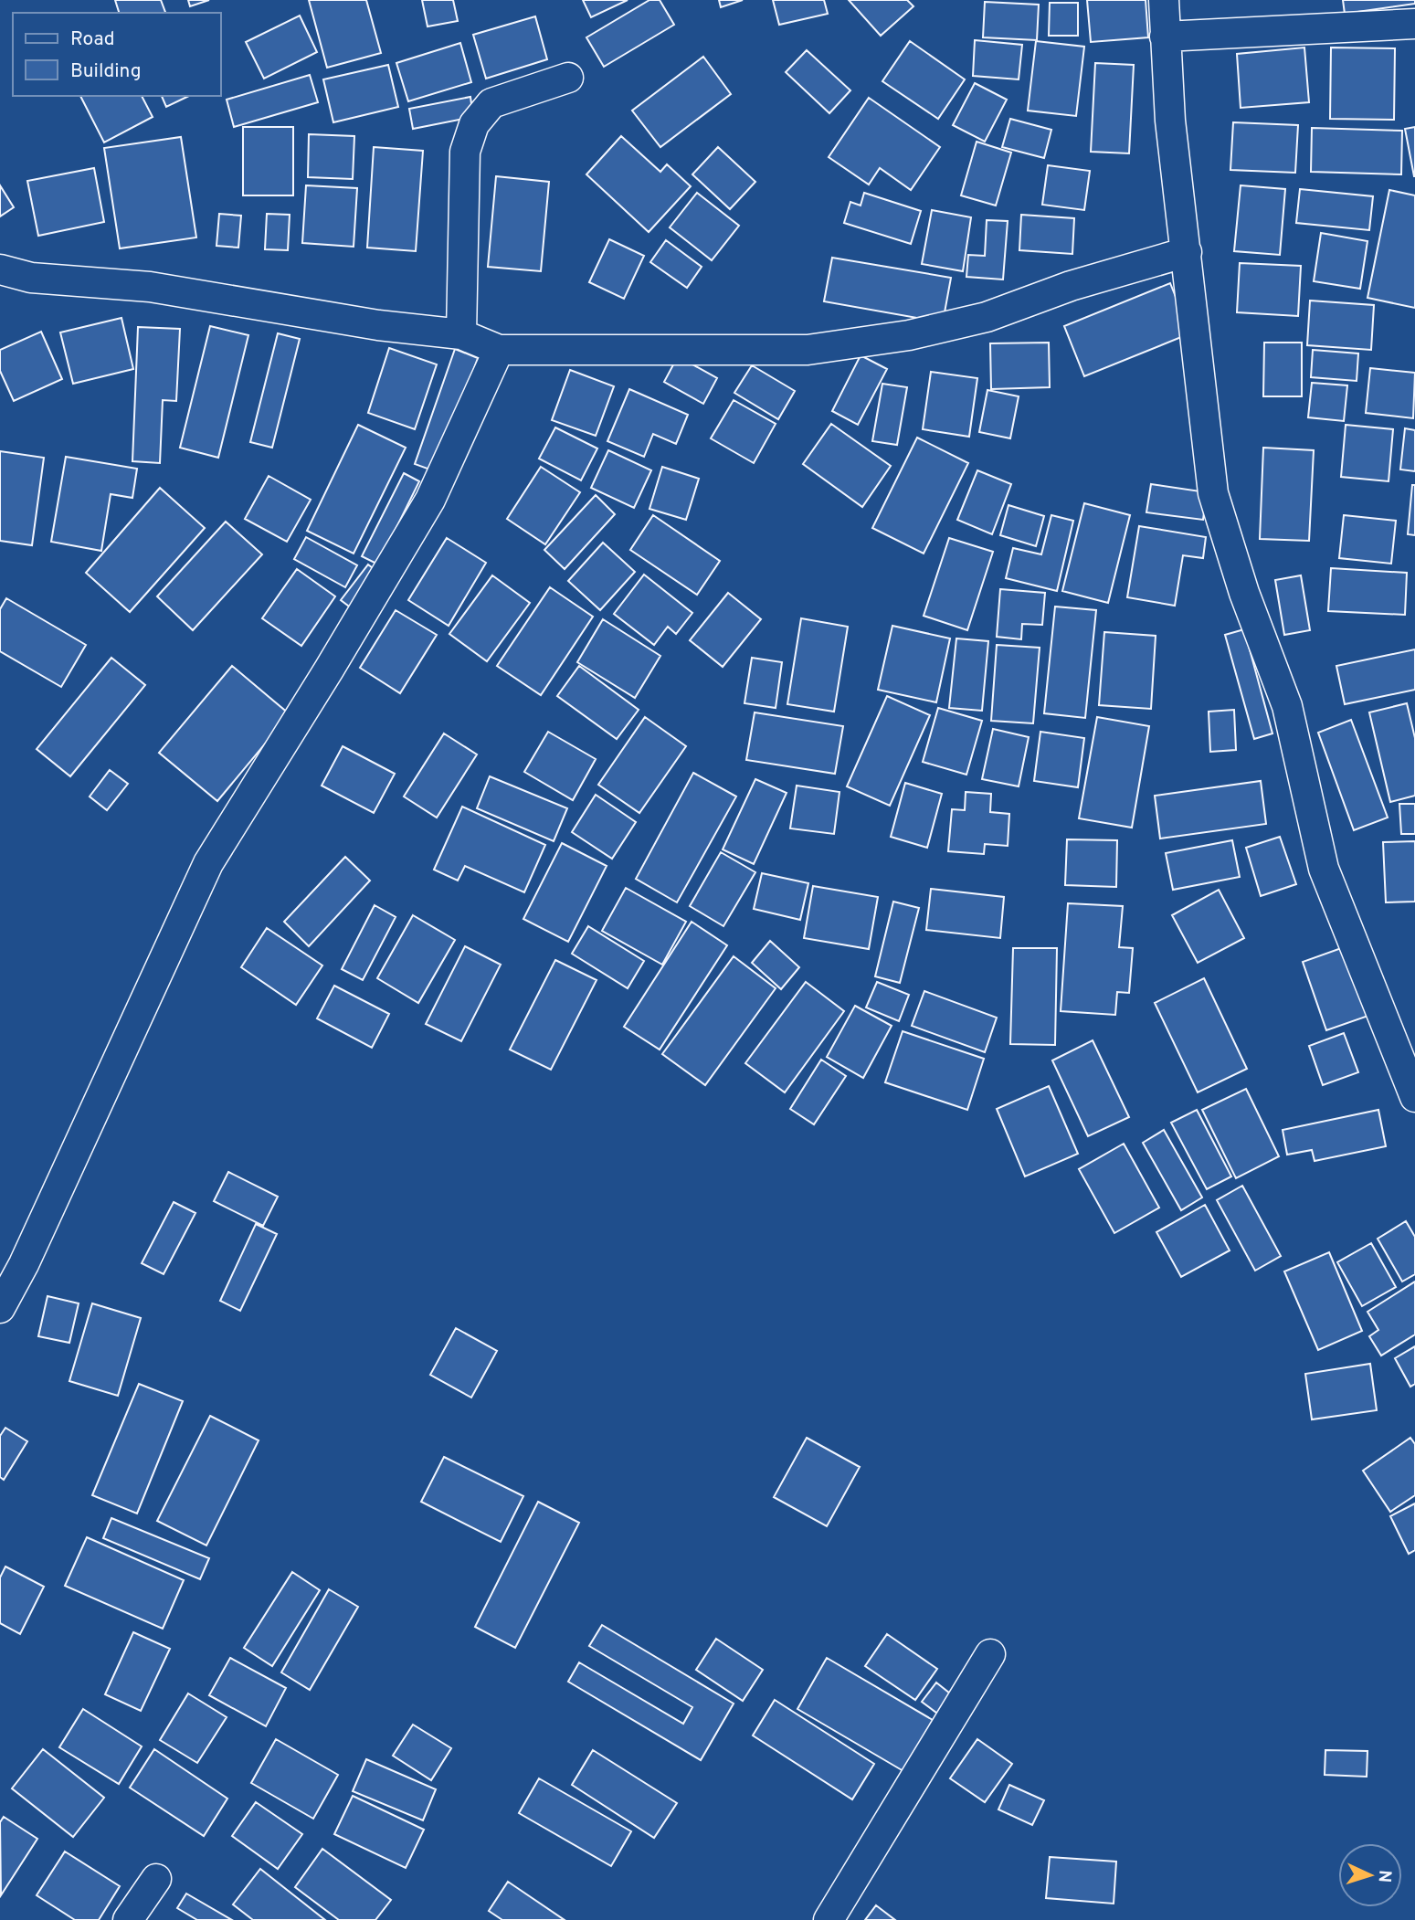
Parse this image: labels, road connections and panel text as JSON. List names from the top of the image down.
{
  "legend": ["Road", "Building"],
  "north": "right"
}
